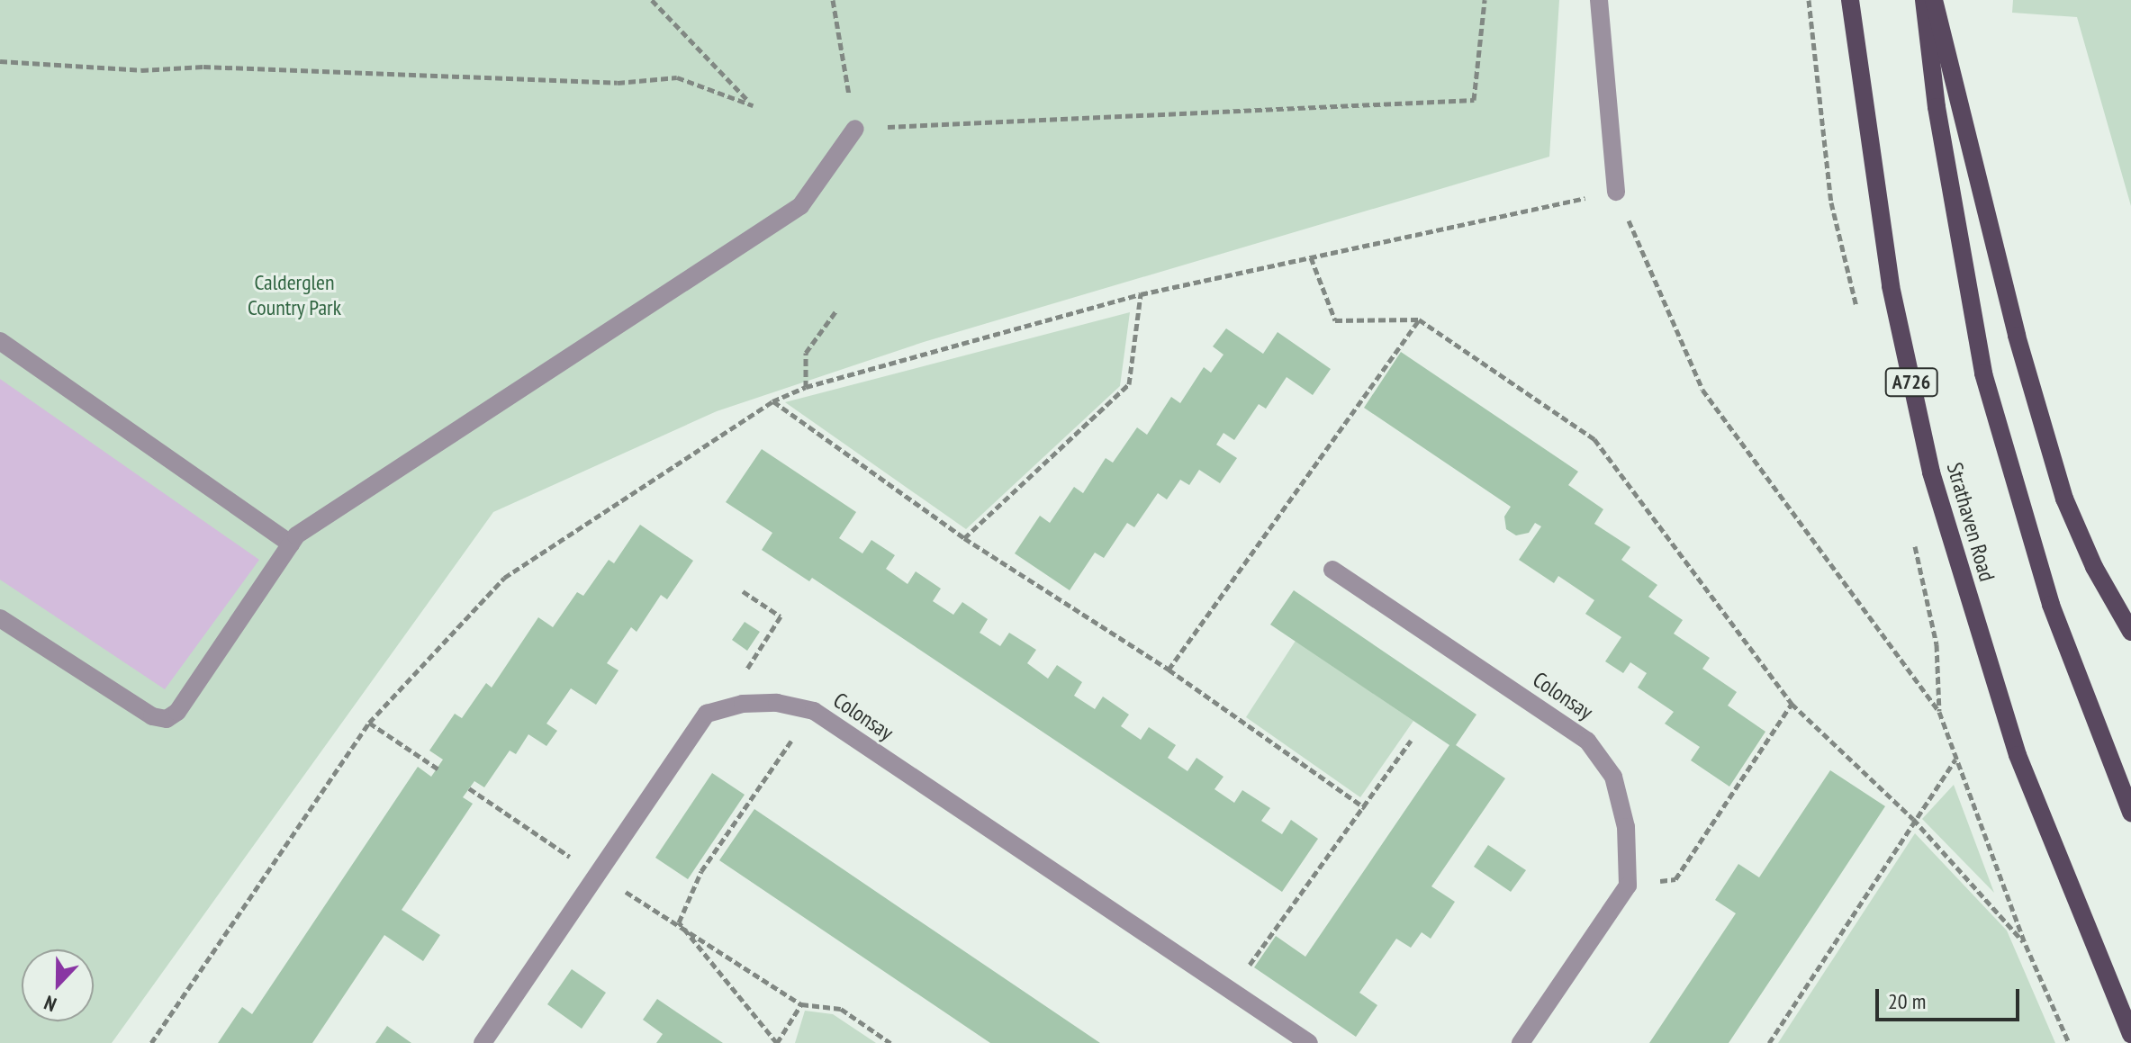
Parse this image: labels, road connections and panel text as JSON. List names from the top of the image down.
{
  "streets": {
    "main road": ["A726", "Strathaven Road"],
    "street": ["Colonsay"]
  },
  "parks": ["Calderglen Country Park"],
  "scale_bar": "20 m",
  "north": "bottom"
}
